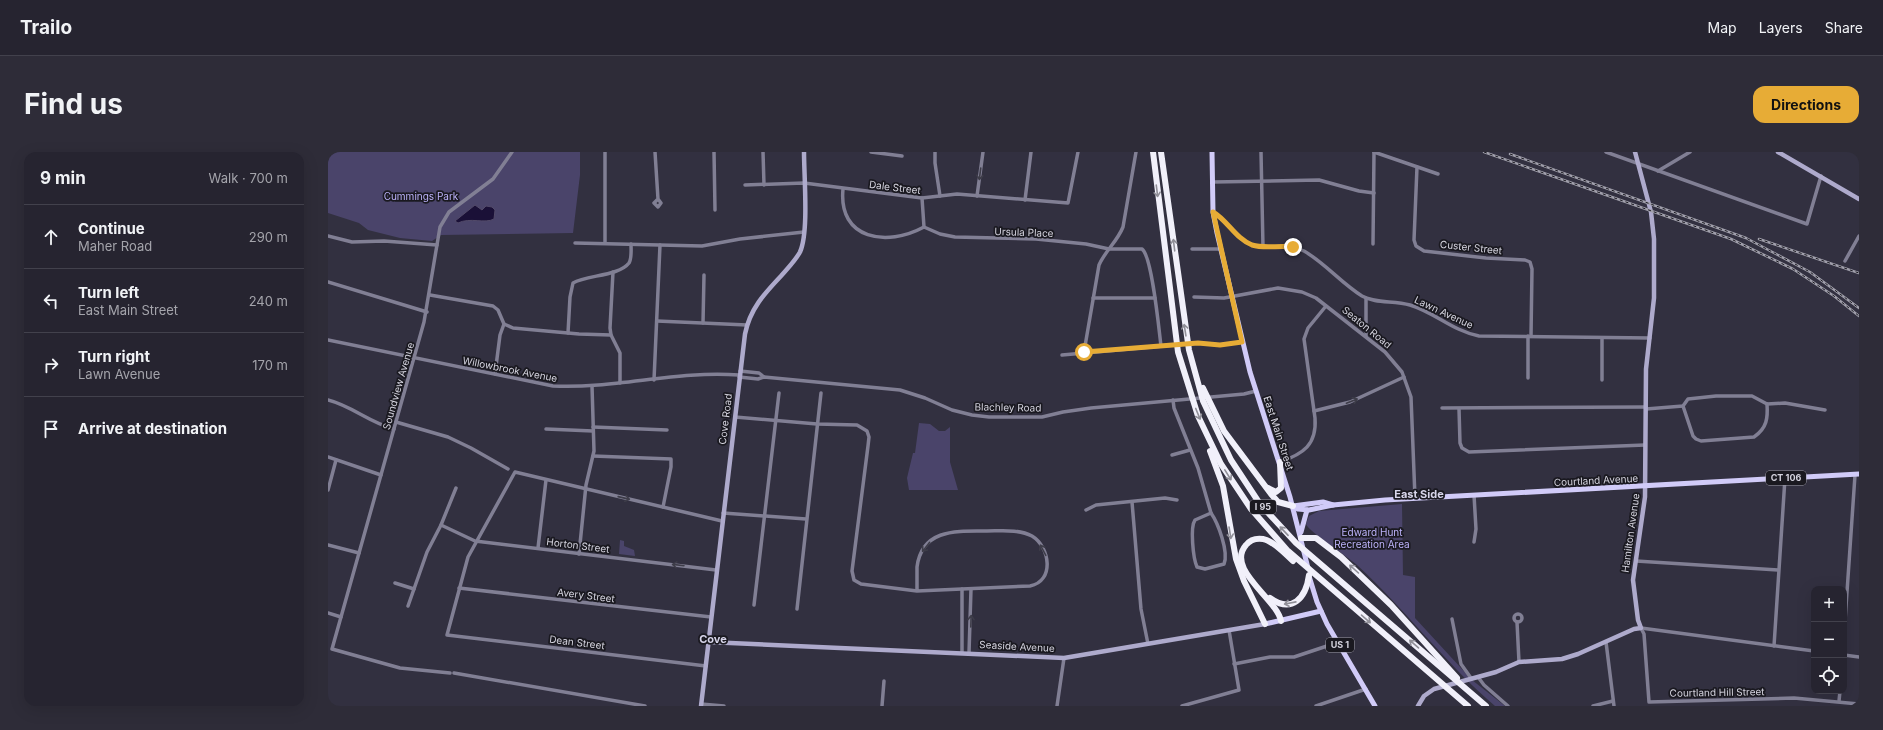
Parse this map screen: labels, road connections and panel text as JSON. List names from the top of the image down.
{
  "streets": {
    "highway": ["I 95"],
    "main road": [
      "Cove Road",
      "East Main Street",
      "CT 106",
      "Courtland Avenue",
      "Hamilton Avenue",
      "US 1",
      "Seaside Avenue"
    ],
    "street": [
      "Dale Street",
      "Ursula Place",
      "Custer Street",
      "Lawn Avenue",
      "Seaton Road",
      "Willowbrook Avenue",
      "Soundview Avenue",
      "Blachley Road",
      "Horton Street",
      "Avery Street",
      "Dean Street",
      "Courtland Hill Street"
    ]
  },
  "crossings": [
    ["Dale Street", "Cove Road"],
    ["Custer Street", "Lawn Avenue"],
    ["Lawn Avenue", "East Main Street"],
    ["Lawn Avenue", "Hamilton Avenue"],
    ["Seaton Road", "East Main Street"],
    ["Seaton Road", "Courtland Avenue"],
    ["Willowbrook Avenue", "Soundview Avenue"],
    ["Willowbrook Avenue", "Blachley Road"],
    ["Willowbrook Avenue", "Cove Road"],
    ["Blachley Road", "Cove Road"],
    ["Blachley Road", "East Main Street"],
    ["Cove Road", "Horton Street"],
    ["Cove Road", "Avery Street"],
    ["Cove Road", "Dean Street"],
    ["Cove Road", "Seaside Avenue"],
    ["East Main Street", "Courtland Avenue"],
    ["East Main Street", "Seaside Avenue"],
    ["Courtland Avenue", "Hamilton Avenue"],
    ["Hamilton Avenue", "Courtland Hill Street"],
    ["Avery Street", "Dean Street"]
  ],
  "one_way": ["Horton Street"],
  "districts": ["East Side", "Cove"],
  "parks": ["Cummings Park", "Edward Hunt Recreation Area"],
  "page": {
    "header": "Trailo",
    "nav": ["Map", "Layers", "Share"],
    "buttons": "Directions",
    "title": "Find us",
    "heading": ["9 min", "Walk · 700 m"],
    "list": [
      ["Continue", "Maher Road", "290 m"],
      ["Turn left", "East Main Street", "240 m"],
      ["Turn right", "Lawn Avenue", "170 m"],
      "Arrive at destination"
    ],
    "map_buttons": ["+", "−"]
  }
}
